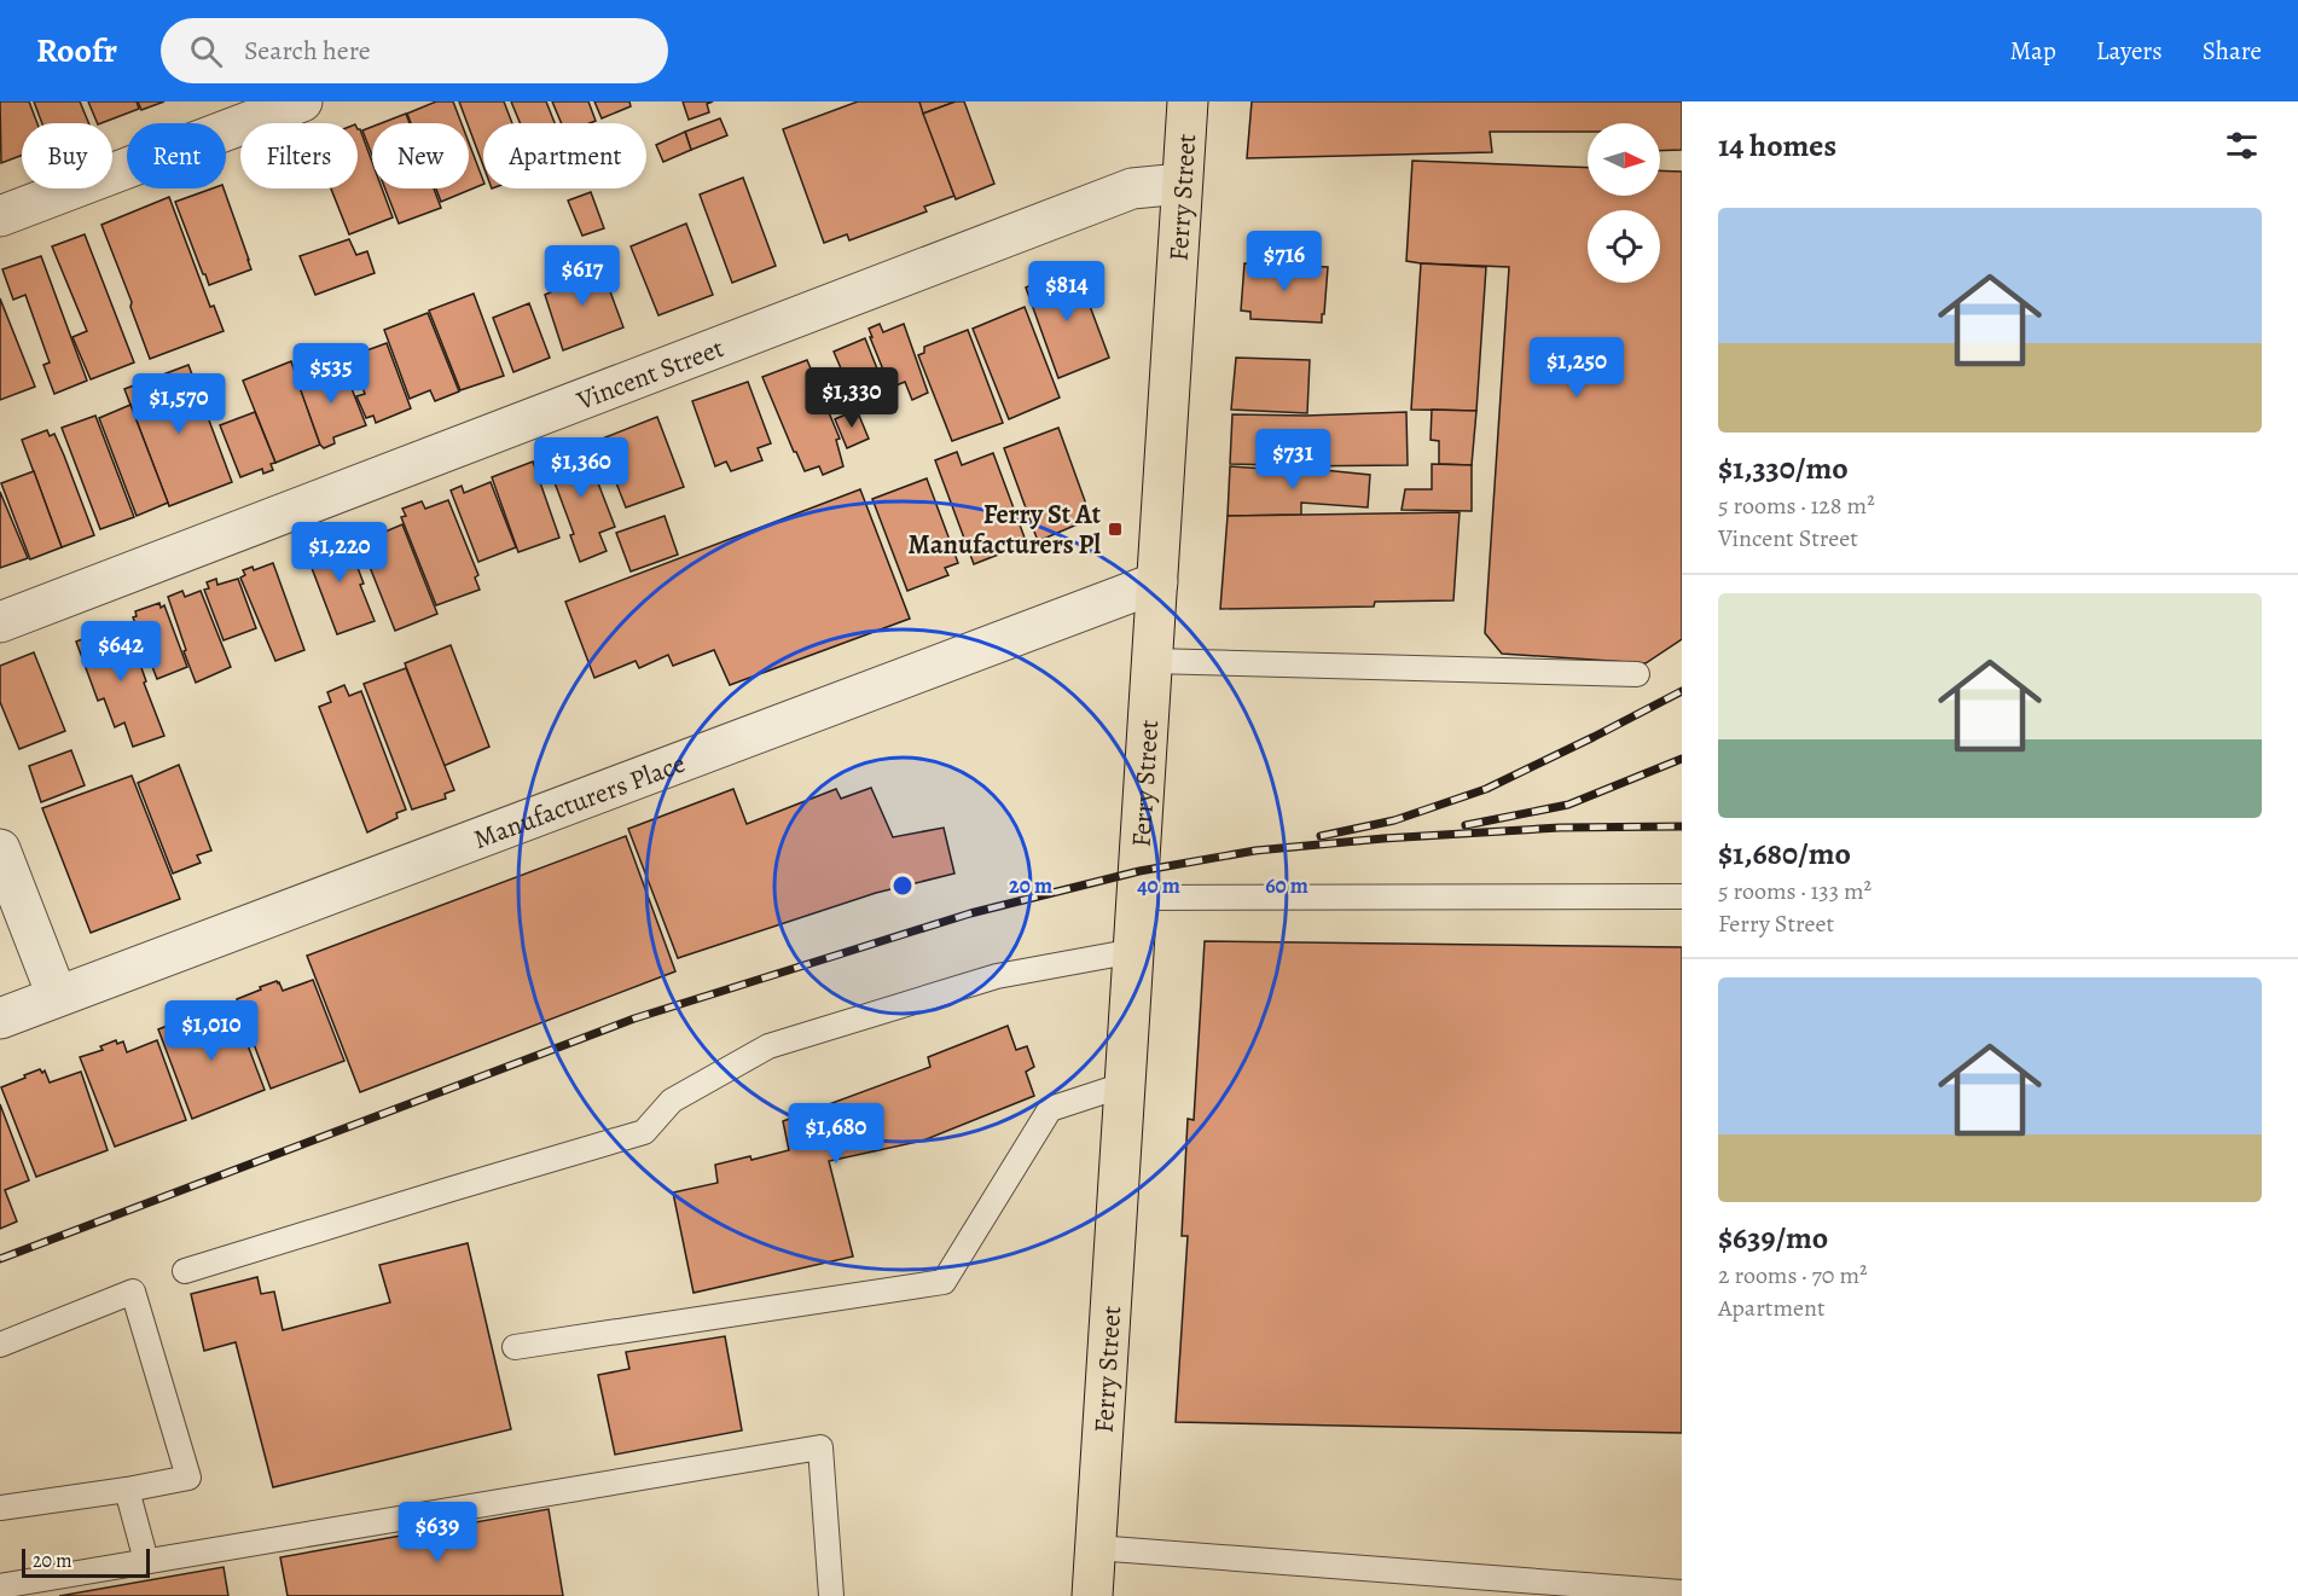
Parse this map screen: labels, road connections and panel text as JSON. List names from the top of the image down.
{
  "streets": {
    "main road": ["Ferry Street"],
    "street": ["Vincent Street", "Manufacturers Place"]
  },
  "crossings": [
    ["Ferry Street", "Vincent Street"],
    ["Ferry Street", "Manufacturers Place"]
  ],
  "places": {
    "transit": ["Ferry St At Manufacturers Pl"]
  },
  "scale_bar": "20 m",
  "north": "right",
  "page": {
    "header": "Roofr",
    "search": "Search here",
    "nav": ["Map", "Layers", "Share"],
    "heading": "14 homes",
    "chip": [
      "Buy",
      "Rent",
      "Filters",
      "New",
      "Apartment"
    ],
    "list": [
      {
        "name": "$1,330/mo",
        "note": "5 rooms · 128 m² · Vincent Street"
      },
      {
        "name": "$1,680/mo",
        "note": "5 rooms · 133 m² · Ferry Street"
      },
      {
        "name": "$639/mo",
        "note": "2 rooms · 70 m² · Apartment"
      }
    ],
    "price": [
      "$716",
      "$617",
      "$814",
      "$1,250",
      "$535",
      "$1,330",
      "$1,570",
      "$731",
      "$1,360",
      "$1,220",
      "$642",
      "$1,010",
      "$1,680",
      "$639"
    ],
    "scale": "20 m"
  },
  "rings": ["20 m", "40 m", "60 m"]
}
